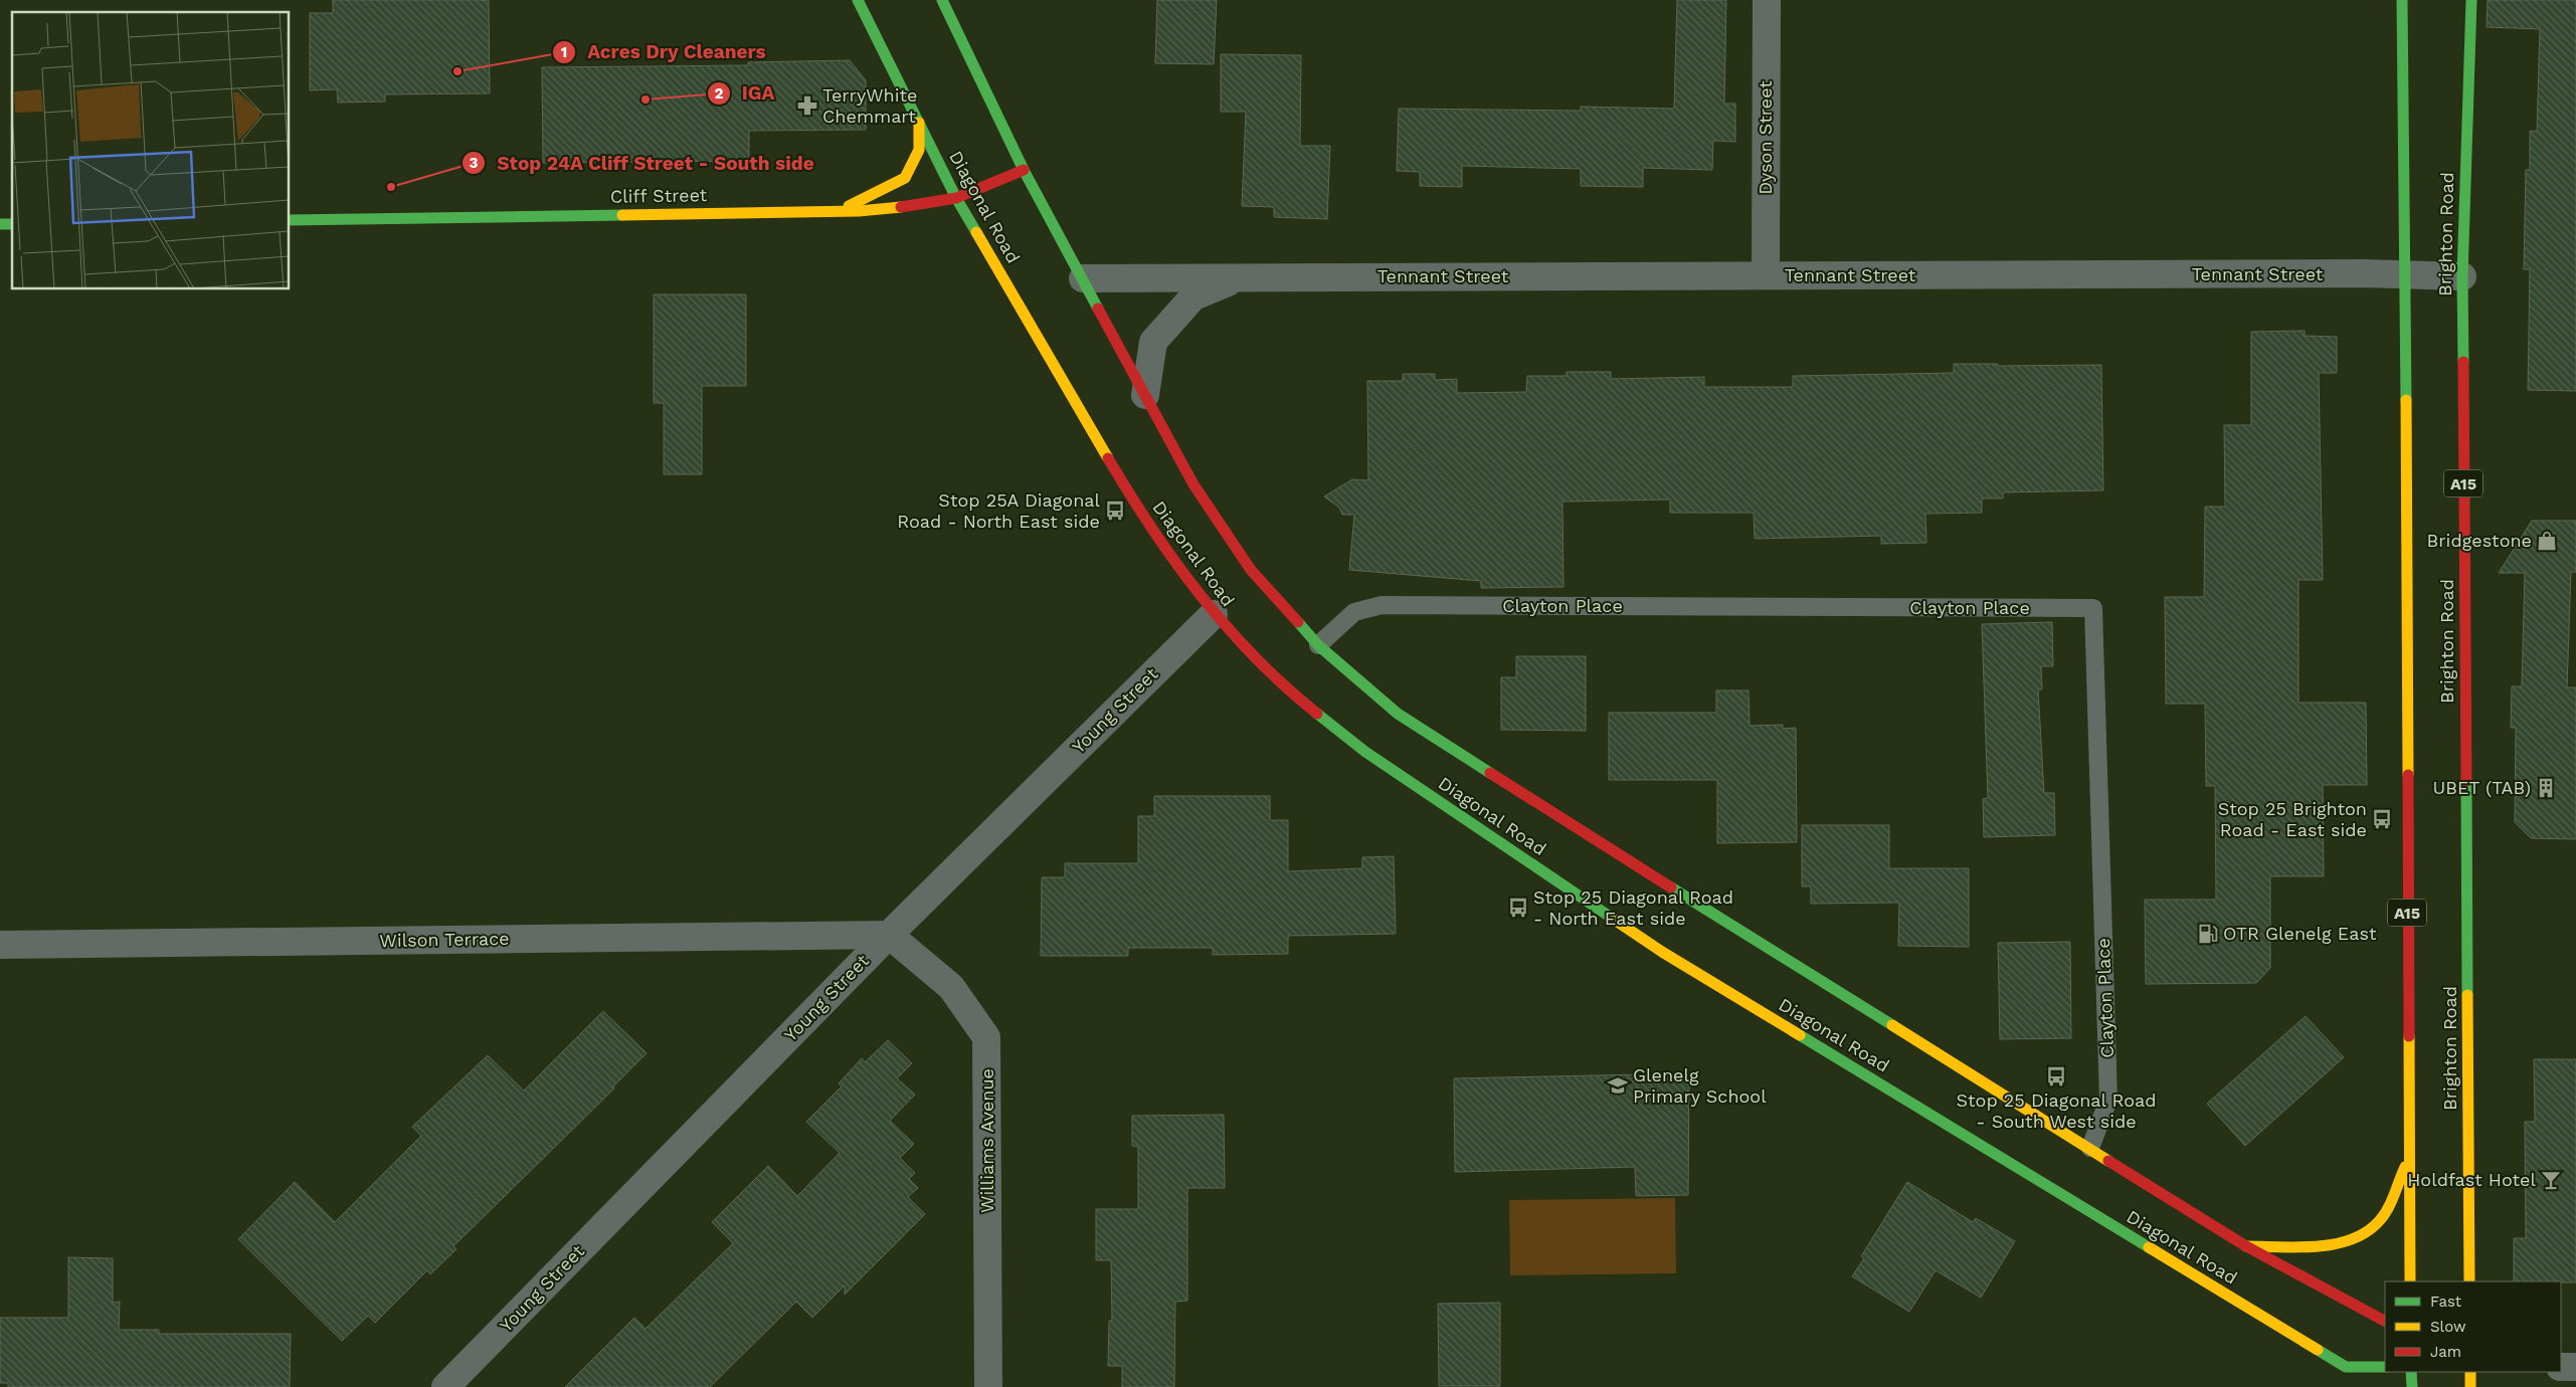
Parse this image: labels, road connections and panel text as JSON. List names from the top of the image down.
{
  "streets": {
    "main road": [
      "Cliff Street",
      "Diagonal Road",
      "Brighton Road",
      "A15"
    ],
    "street": [
      "Dyson Street",
      "Tennant Street",
      "Young Street",
      "Wilson Terrace",
      "Williams Avenue"
    ],
    "lane": ["Clayton Place"]
  },
  "crossings": [
    ["Dyson Street", "Tennant Street"],
    ["Cliff Street", "Diagonal Road"],
    ["Diagonal Road", "Tennant Street"],
    ["Diagonal Road", "Clayton Place"],
    ["Diagonal Road", "Young Street"],
    ["Brighton Road", "Tennant Street"],
    ["Tennant Street", "A15"],
    ["Young Street", "Wilson Terrace"],
    ["Young Street", "Williams Avenue"],
    ["Wilson Terrace", "Williams Avenue"]
  ],
  "places": {
    "other": ["Acres Dry Cleaners", "IGA", "Stop 24A Cliff Street - South side"],
    "pharmacy": ["TerryWhite Chemmart"],
    "bus stop": [
      "Stop 25A Diagonal Road - North East side",
      "Stop 25 Brighton Road - East side",
      "Stop 25 Diagonal Road - North East side",
      "Stop 25 Diagonal Road - South West side"
    ],
    "shop": ["Bridgestone"],
    "building": ["UBET (TAB)"],
    "fuel station": ["OTR Glenelg East"],
    "school or university": ["Glenelg Primary School"],
    "bar": ["Holdfast Hotel"]
  },
  "legend": ["Fast", "Slow", "Jam"]
}
